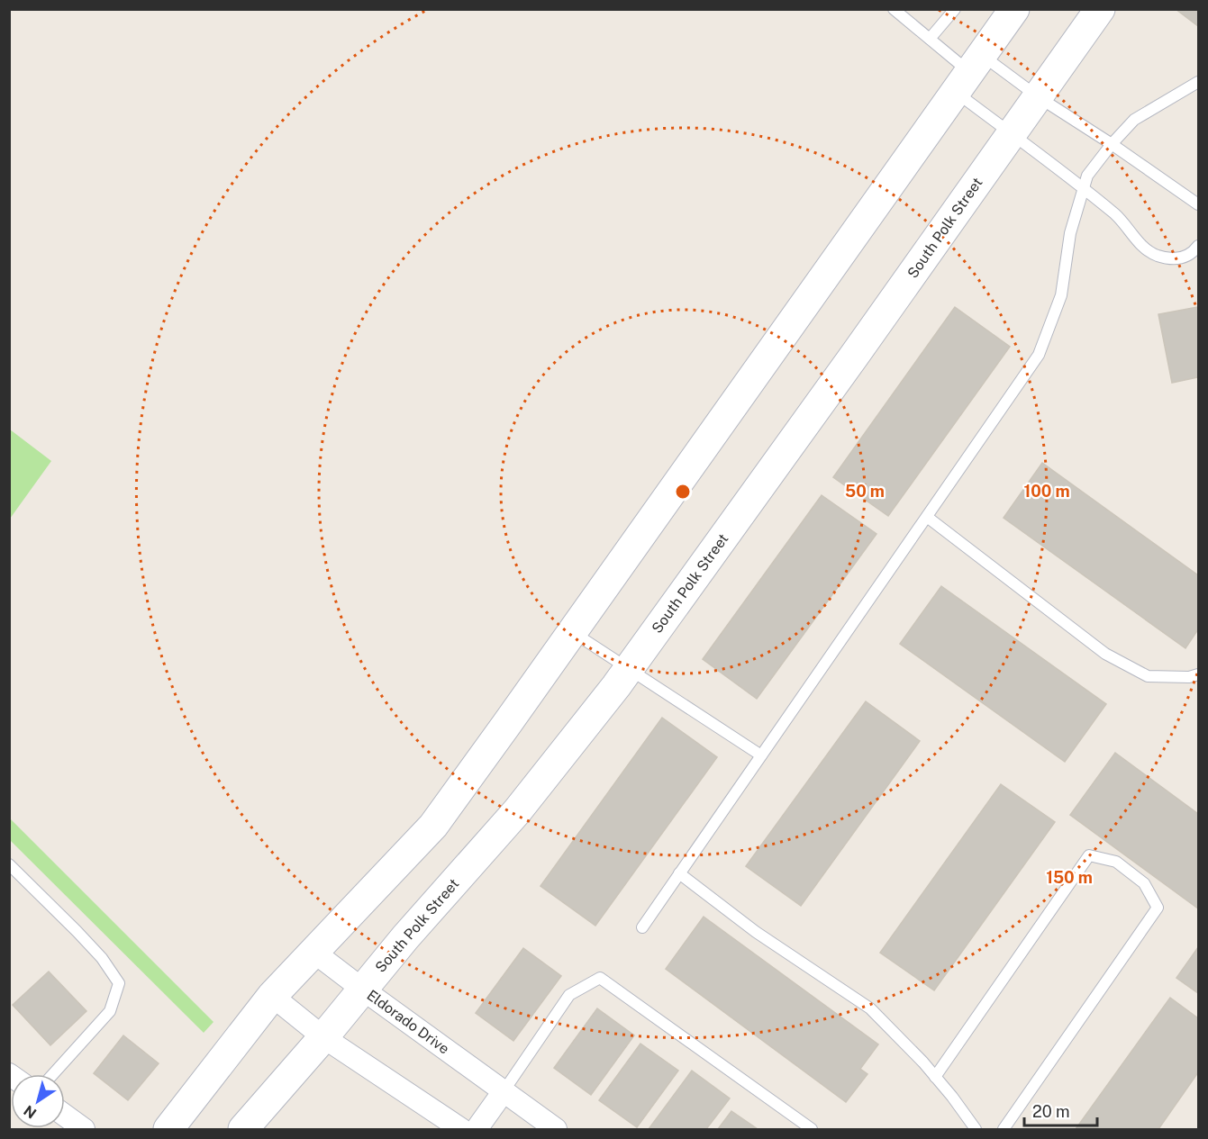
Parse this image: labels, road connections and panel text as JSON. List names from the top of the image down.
{
  "streets": {
    "main road": ["South Polk Street"],
    "street": ["Eldorado Drive"]
  },
  "crossings": [
    ["South Polk Street", "Eldorado Drive"]
  ],
  "scale_bar": "20 m",
  "north": "bottom left",
  "rings": ["50 m", "100 m", "150 m"]
}
